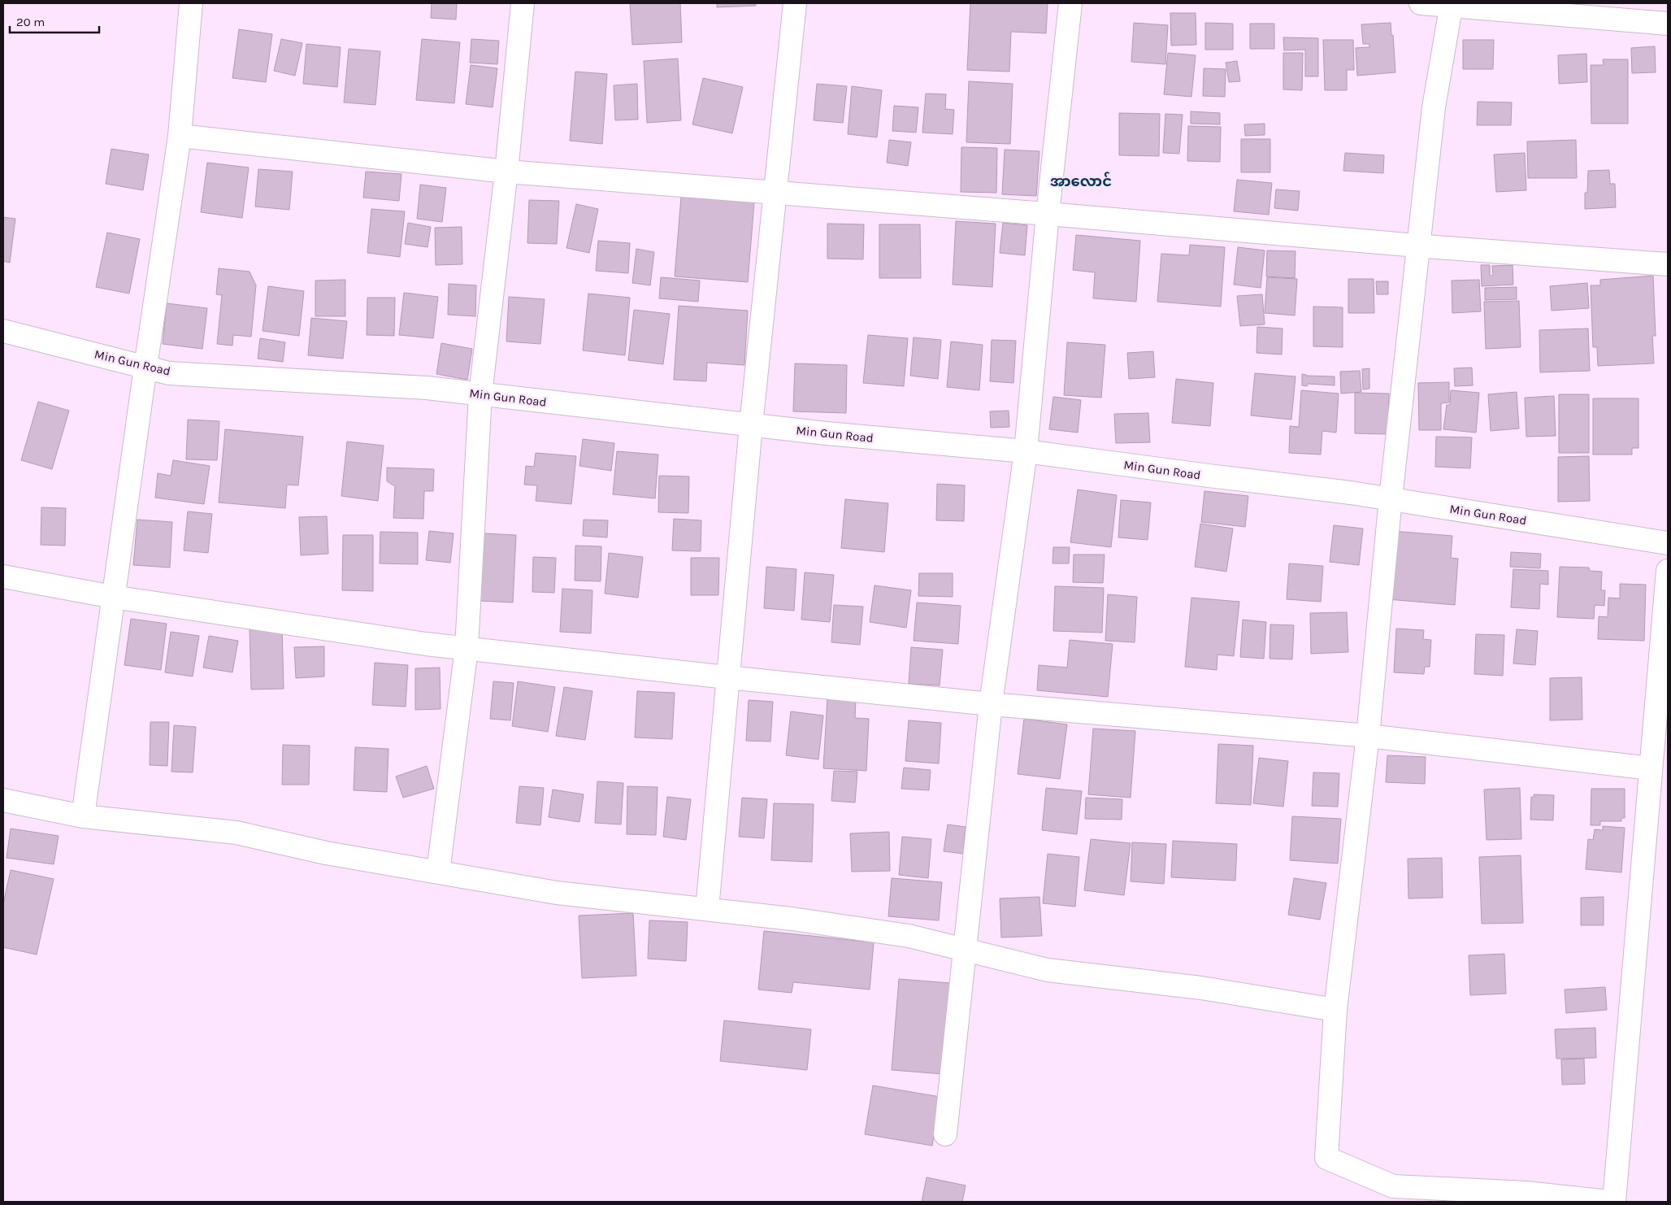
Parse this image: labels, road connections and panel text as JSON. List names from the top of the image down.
{
  "streets": {
    "street": ["Min Gun Road"]
  },
  "districts": ["အာလောင်"],
  "scale_bar": "20 m"
}
